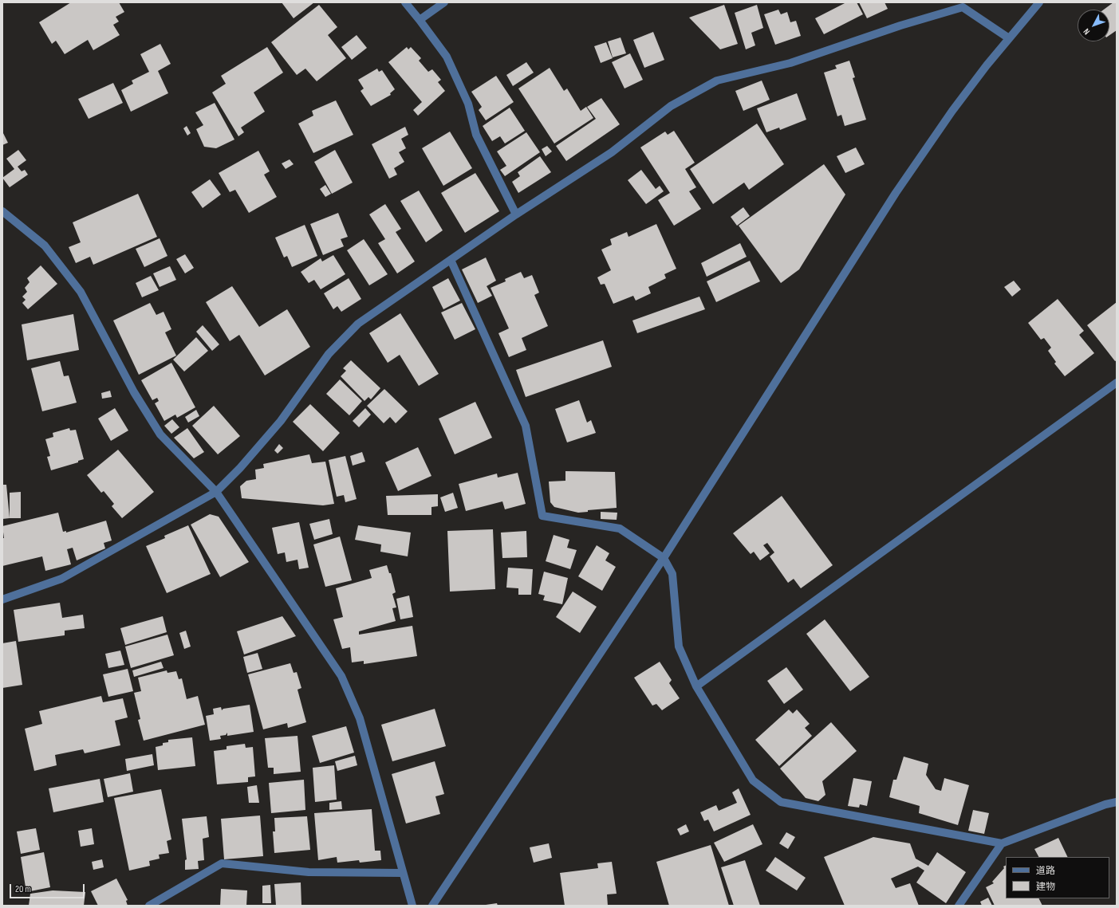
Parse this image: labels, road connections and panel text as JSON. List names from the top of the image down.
{
  "legend": ["道路", "建物"],
  "scale_bar": "20 m",
  "north": "bottom left"
}
